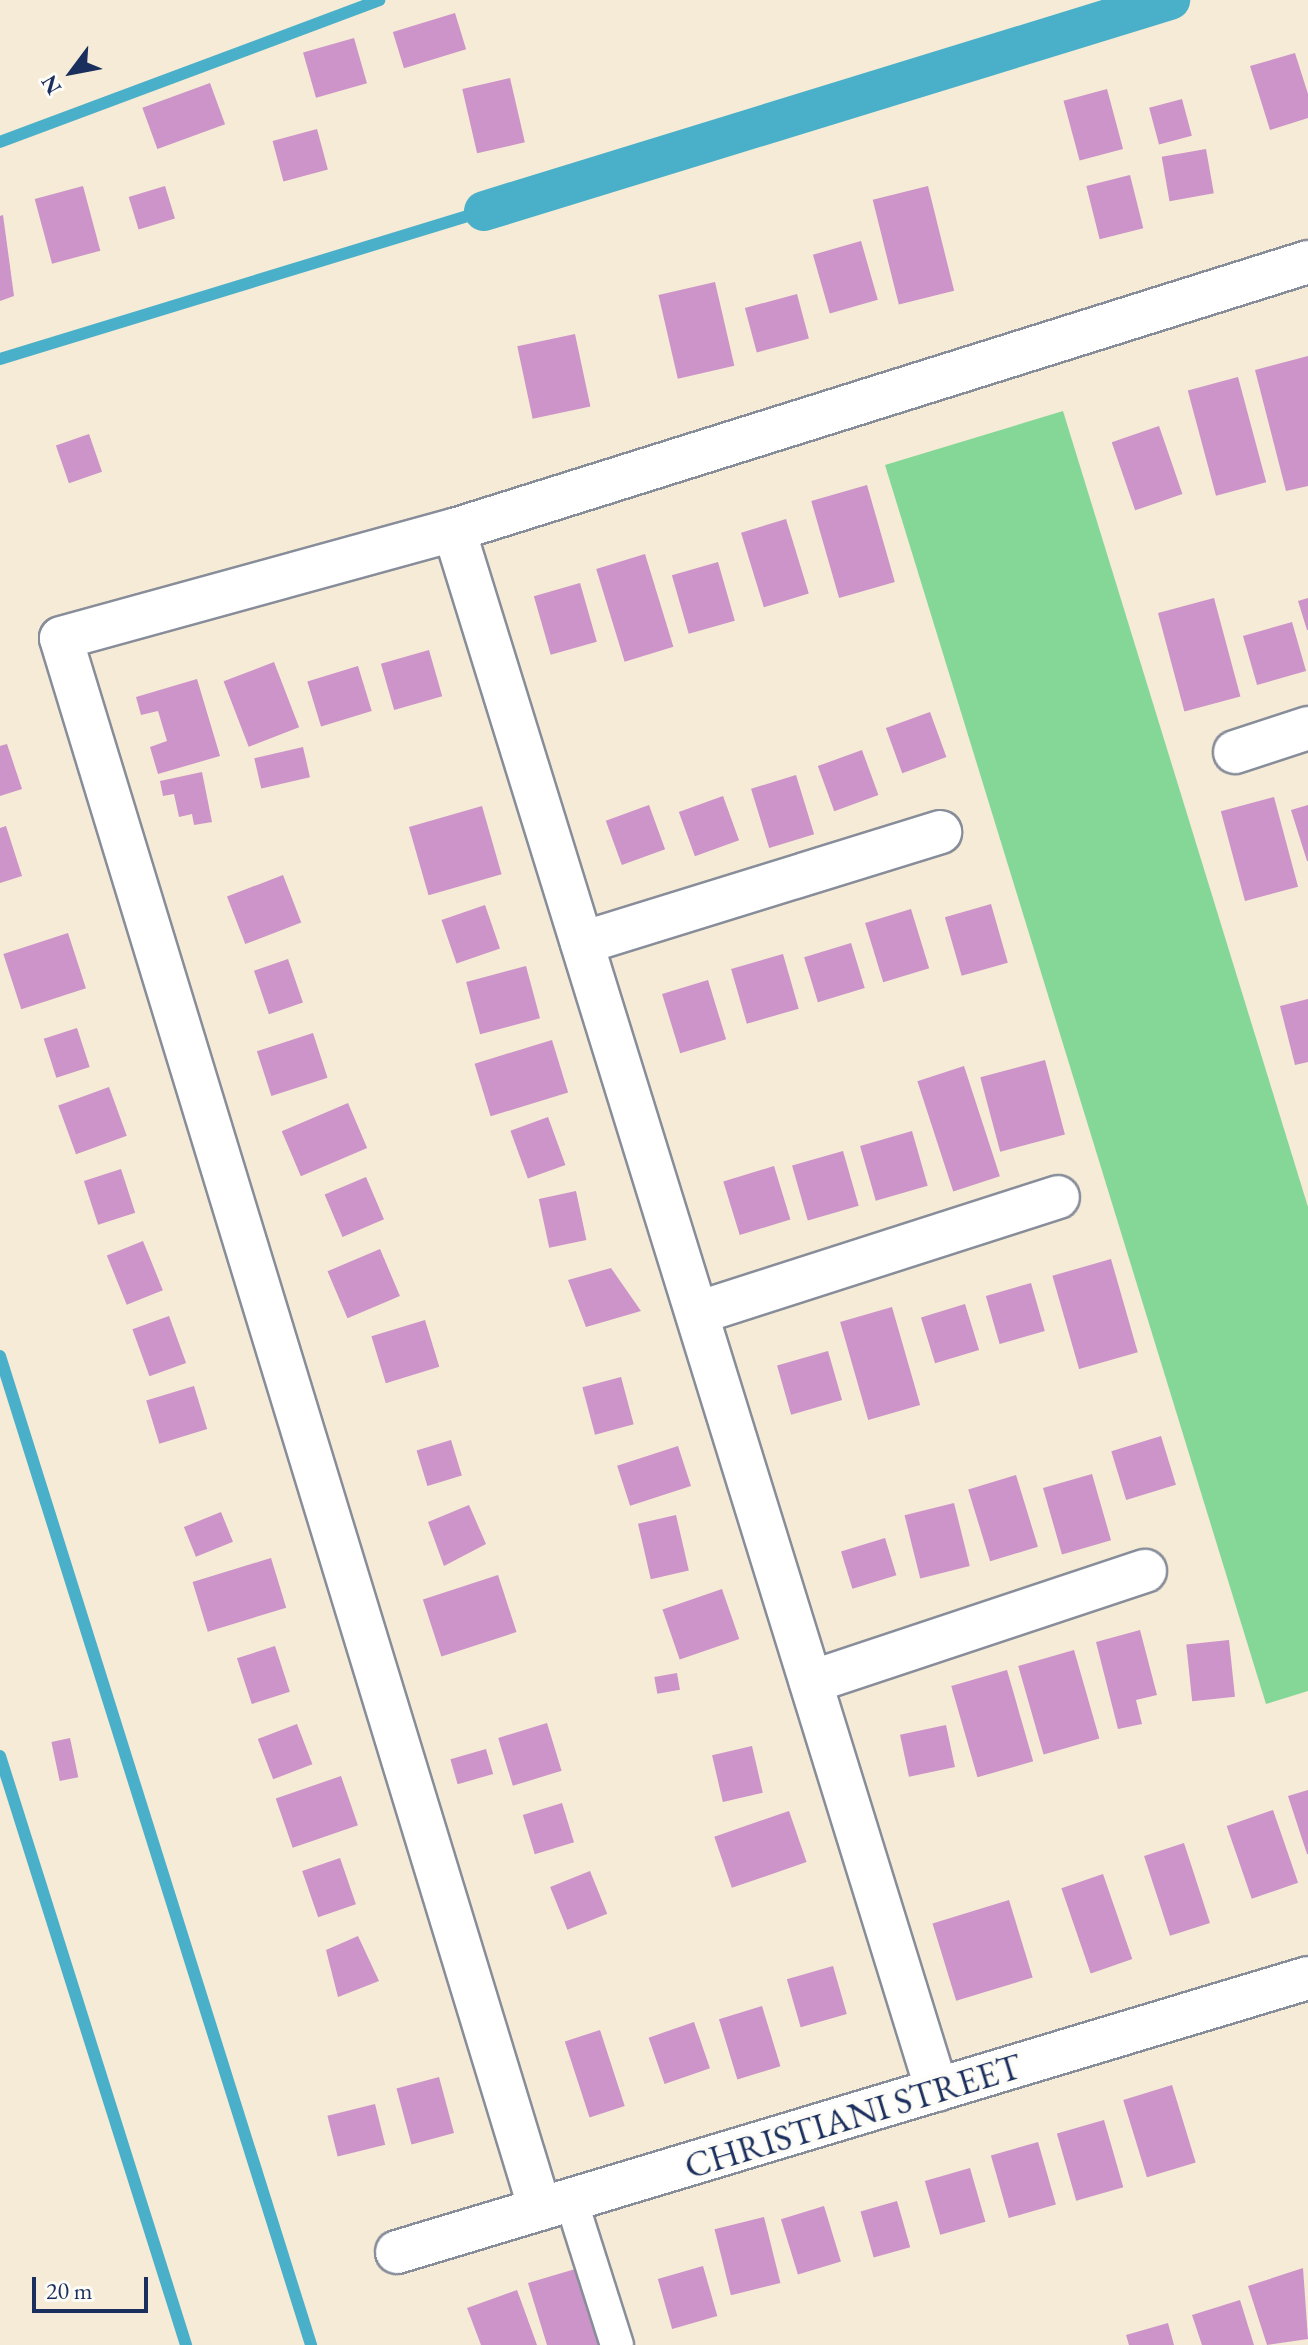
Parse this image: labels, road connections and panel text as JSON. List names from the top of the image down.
{
  "streets": {
    "street": ["CHRISTIANI STREET"]
  },
  "scale_bar": "20 m",
  "north": "bottom left"
}
